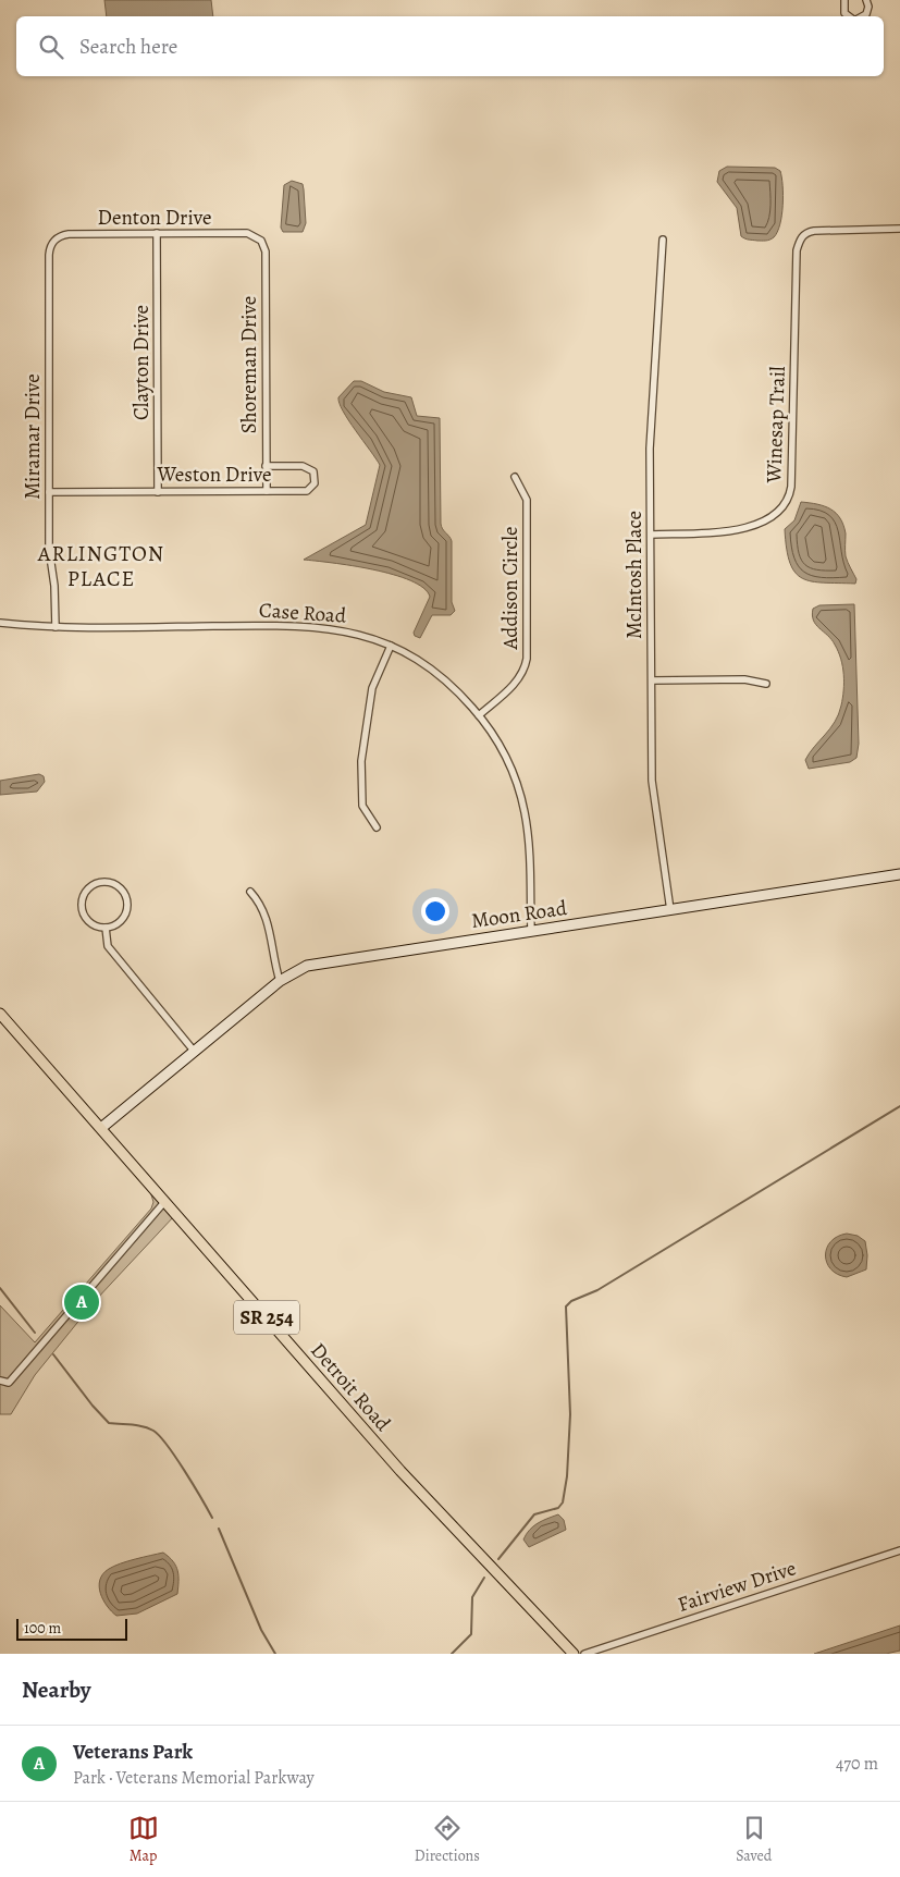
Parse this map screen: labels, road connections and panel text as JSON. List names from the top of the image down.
{
  "streets": {
    "main road": ["SR 254", "Detroit Road"],
    "street": [
      "Denton Drive",
      "Clayton Drive",
      "Shoreman Drive",
      "Winesap Trail",
      "Miramar Drive",
      "Weston Drive",
      "McIntosh Place",
      "Addison Circle",
      "Case Road",
      "Moon Road",
      "Fairview Drive"
    ]
  },
  "crossings": [
    ["Denton Drive", "Clayton Drive"],
    ["Denton Drive", "Shoreman Drive"],
    ["Denton Drive", "Miramar Drive"],
    ["Clayton Drive", "Weston Drive"],
    ["Shoreman Drive", "Weston Drive"],
    ["Winesap Trail", "McIntosh Place"],
    ["Miramar Drive", "Weston Drive"],
    ["Miramar Drive", "Case Road"],
    ["McIntosh Place", "Moon Road"],
    ["Addison Circle", "Case Road"],
    ["Case Road", "Moon Road"],
    ["Moon Road", "Detroit Road"]
  ],
  "districts": ["ARLINGTON PLACE"],
  "scale_bar": "100 m",
  "page": {
    "search": "Search here",
    "pins": "A",
    "scale": "100 m",
    "heading": "Nearby",
    "list": [
      {
        "mark": "A",
        "name": "Veterans Park",
        "note": "Park · Veterans Memorial Parkway",
        "value": "470 m"
      }
    ],
    "nav": ["Map", "Directions", "Saved"]
  }
}
